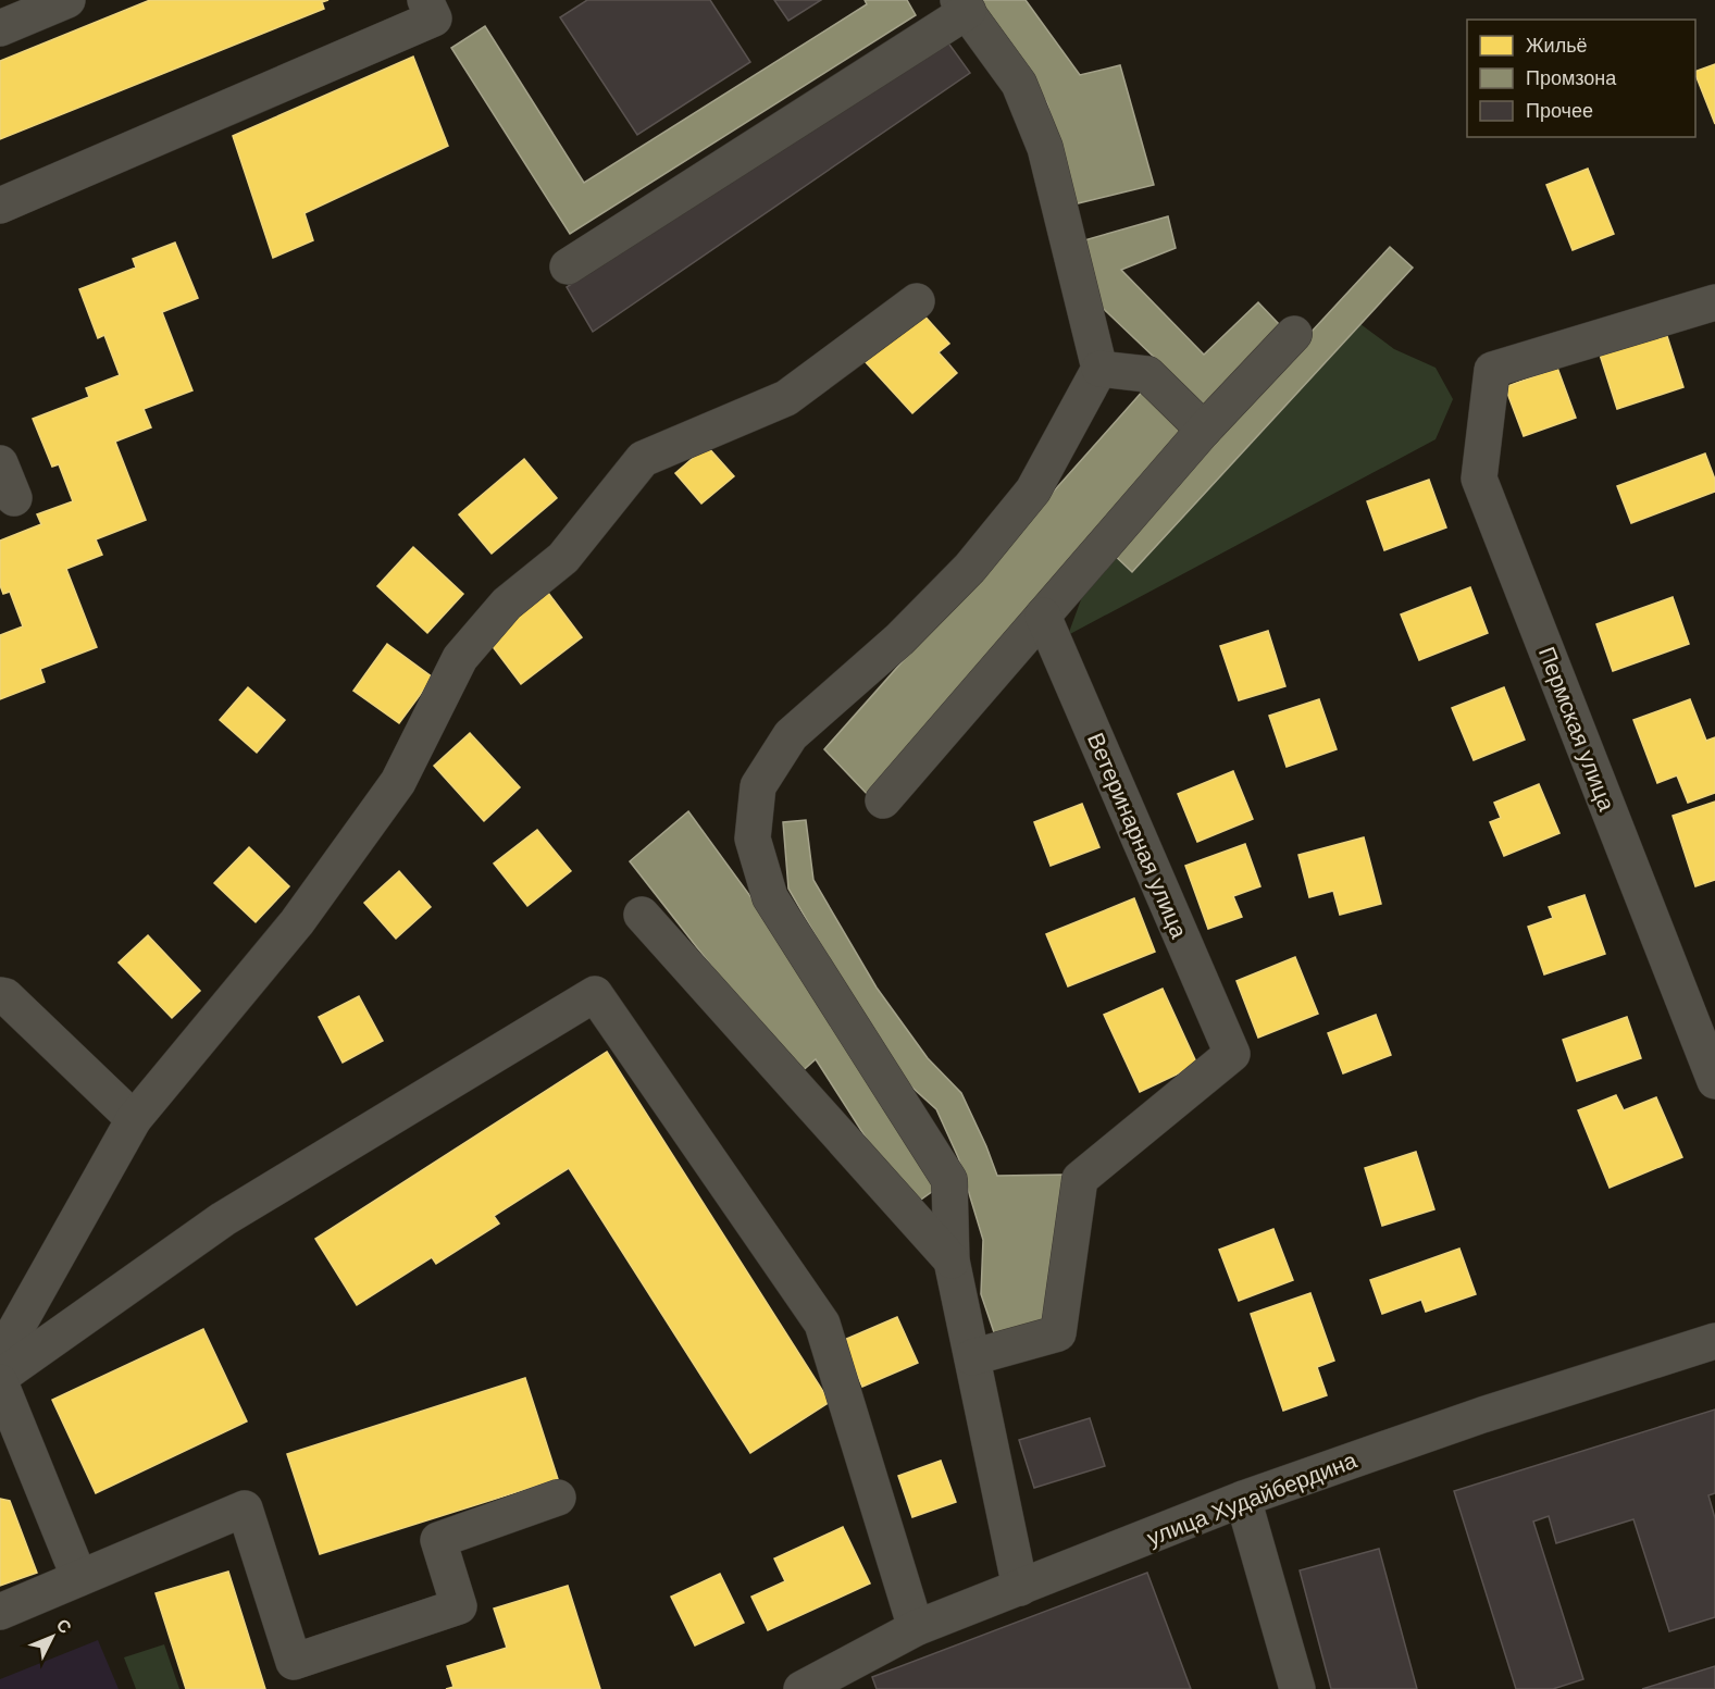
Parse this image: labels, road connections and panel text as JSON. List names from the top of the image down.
{
  "streets": {
    "street": ["Пермская улица", "Ветеринарная улица", "улица Худайбердина"]
  },
  "legend": ["Жильё", "Промзона", "Прочее"],
  "north": "top right"
}
